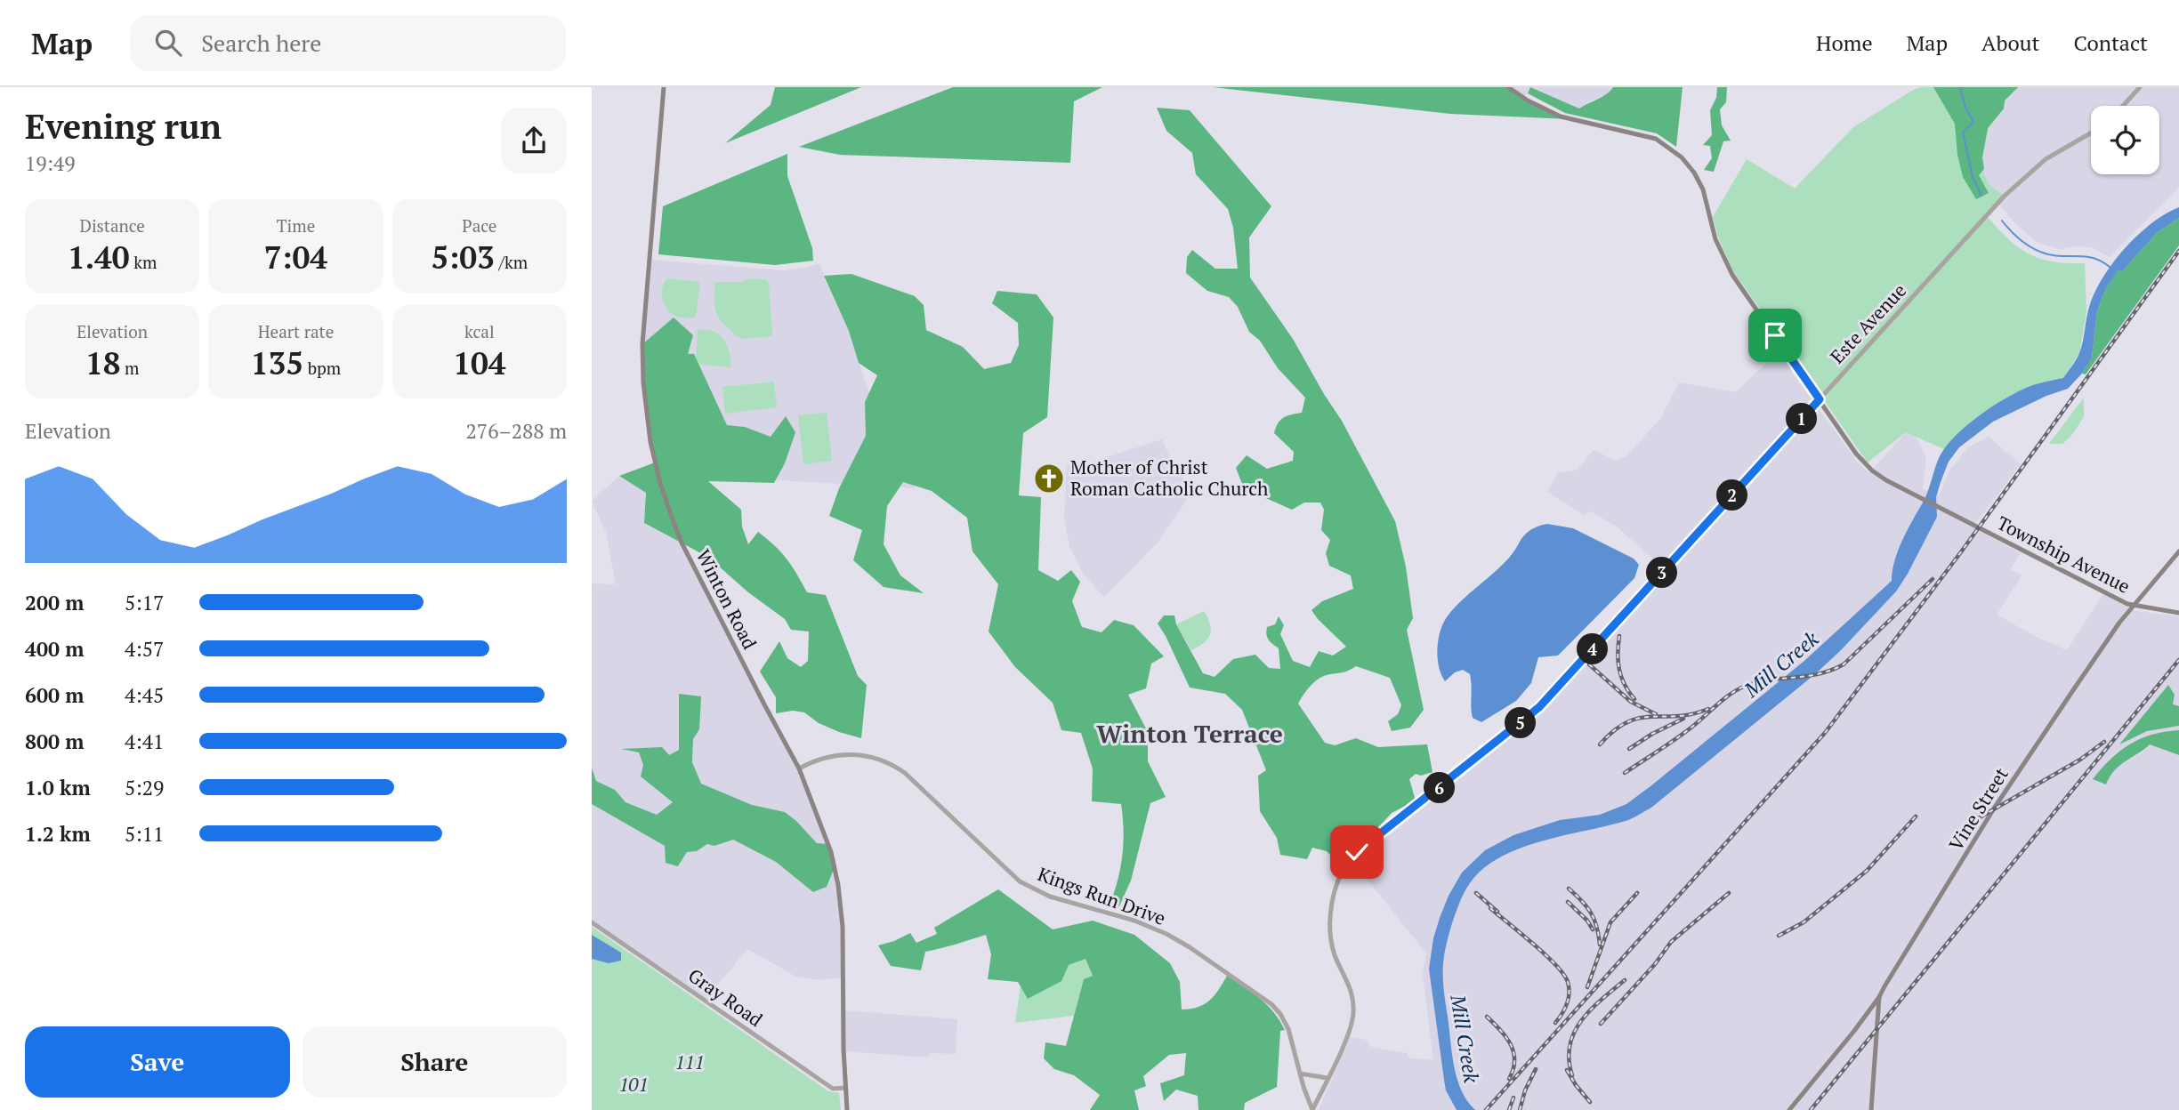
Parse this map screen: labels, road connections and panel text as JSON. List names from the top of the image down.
{
  "streets": {
    "main road": ["Township Avenue", "Winton Road", "Vine Street"],
    "street": ["Este Avenue", "Kings Run Drive", "Gray Road"]
  },
  "crossings": [
    ["Este Avenue", "Township Avenue"],
    ["Este Avenue", "Kings Run Drive"],
    ["Township Avenue", "Vine Street"],
    ["Winton Road", "Kings Run Drive"],
    ["Winton Road", "Gray Road"]
  ],
  "districts": ["Winton Terrace"],
  "water": ["Mill Creek"],
  "parks": ["111", "101"],
  "places": {
    "church": ["Mother of Christ Roman Catholic Church"]
  },
  "page": {
    "header": "Map",
    "search": "Search here",
    "nav": [
      "Home",
      "Map",
      "About",
      "Contact"
    ],
    "heading": ["Evening run", "19:49"],
    "stats": [
      ["Distance", "1.40 km"],
      ["Time", "7:04"],
      ["Pace", "5:03 /km"],
      ["Elevation", "18 m"],
      ["Heart rate", "135 bpm"],
      ["kcal", "104"]
    ],
    "pins": [
      "1",
      "2",
      "3",
      "4",
      "5",
      "6"
    ],
    "chart": ["Elevation", "276–288 m"],
    "list": [
      {
        "name": "200 m",
        "note": "5:17"
      },
      {
        "name": "400 m",
        "note": "4:57"
      },
      {
        "name": "600 m",
        "note": "4:45"
      },
      {
        "name": "800 m",
        "note": "4:41"
      },
      {
        "name": "1.0 km",
        "note": "5:29"
      },
      {
        "name": "1.2 km",
        "note": "5:11"
      }
    ],
    "buttons": ["Save", "Share"]
  }
}
